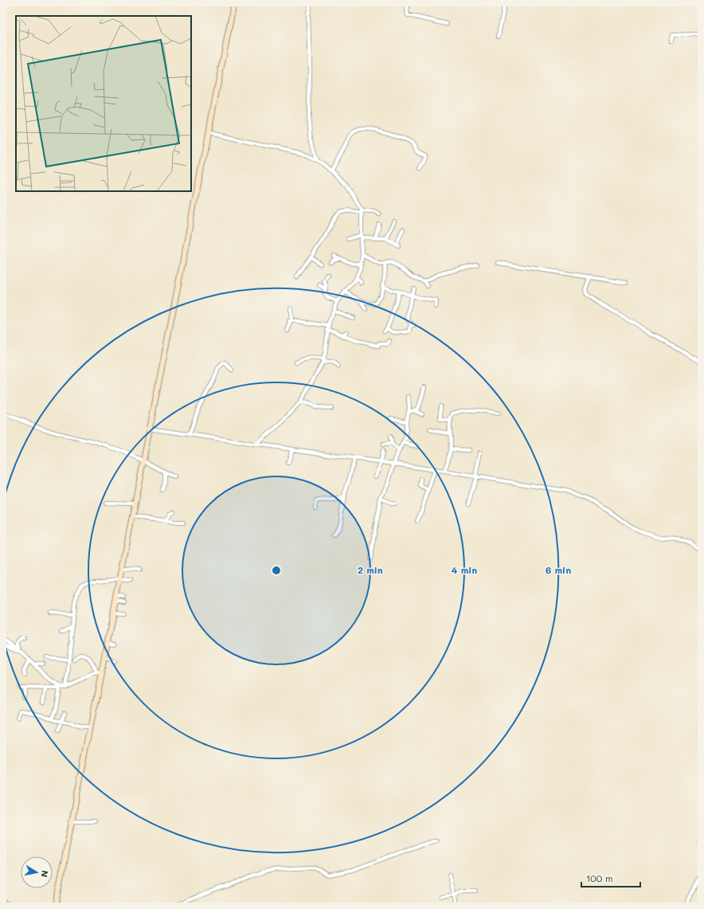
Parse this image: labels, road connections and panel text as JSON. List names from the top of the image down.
{
  "scale_bar": "100 m",
  "north": "right",
  "rings": ["2 min", "4 min", "6 min"]
}
